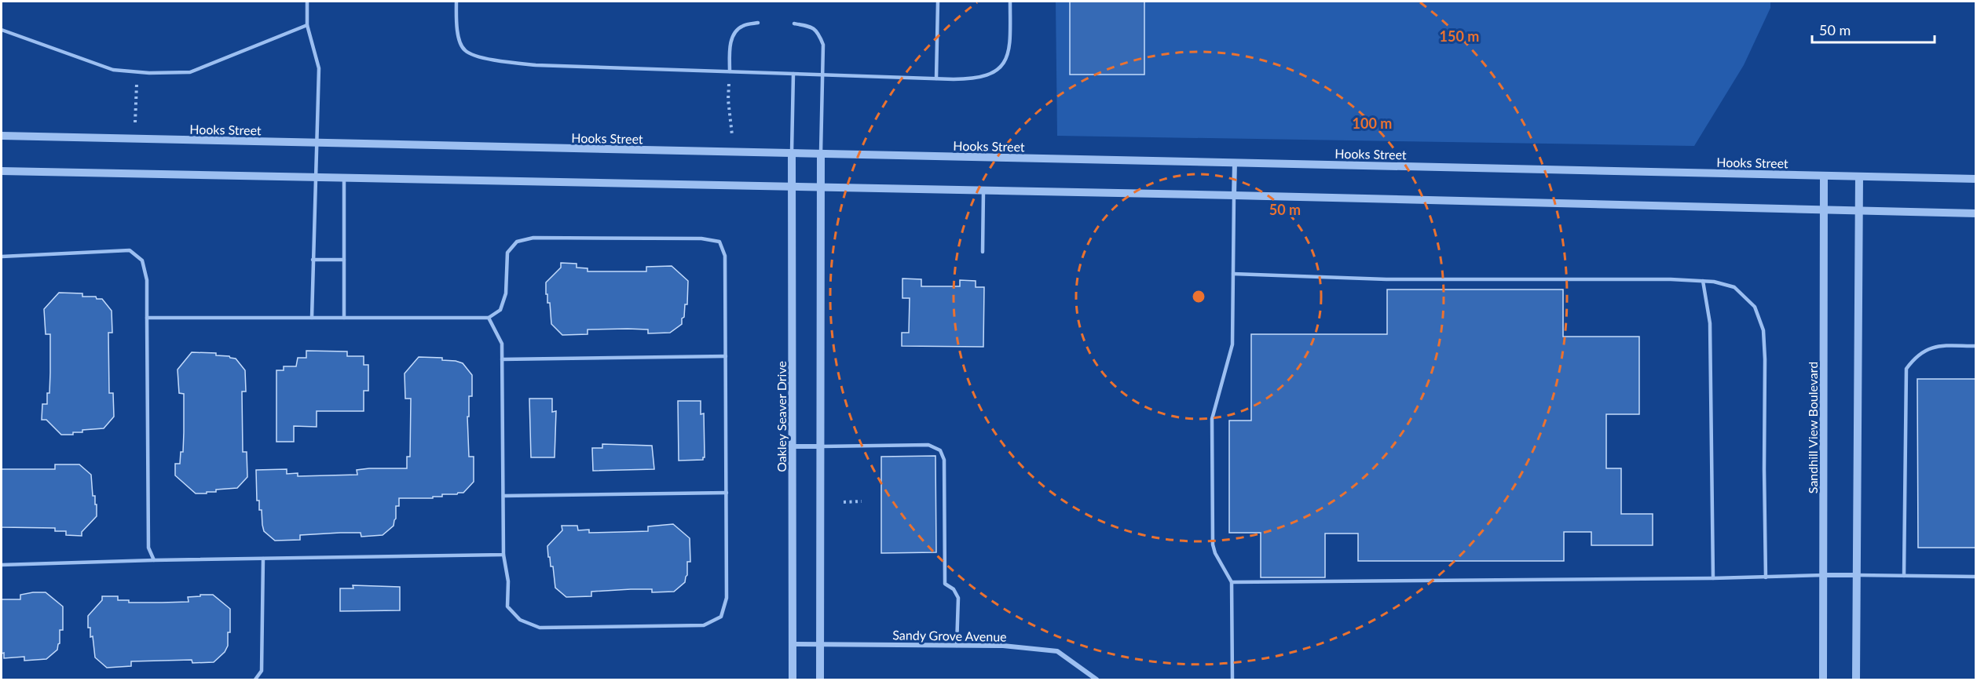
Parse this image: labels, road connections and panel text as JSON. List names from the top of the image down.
{
  "streets": {
    "street": [
      "Hooks Street",
      "Oakley Seaver Drive",
      "Sandhill View Boulevard",
      "Sandy Grove Avenue"
    ]
  },
  "crossings": [
    ["Hooks Street", "Oakley Seaver Drive"],
    ["Hooks Street", "Sandhill View Boulevard"],
    ["Oakley Seaver Drive", "Sandy Grove Avenue"]
  ],
  "scale_bar": "50 m",
  "rings": ["150 m", "100 m", "50 m"]
}
